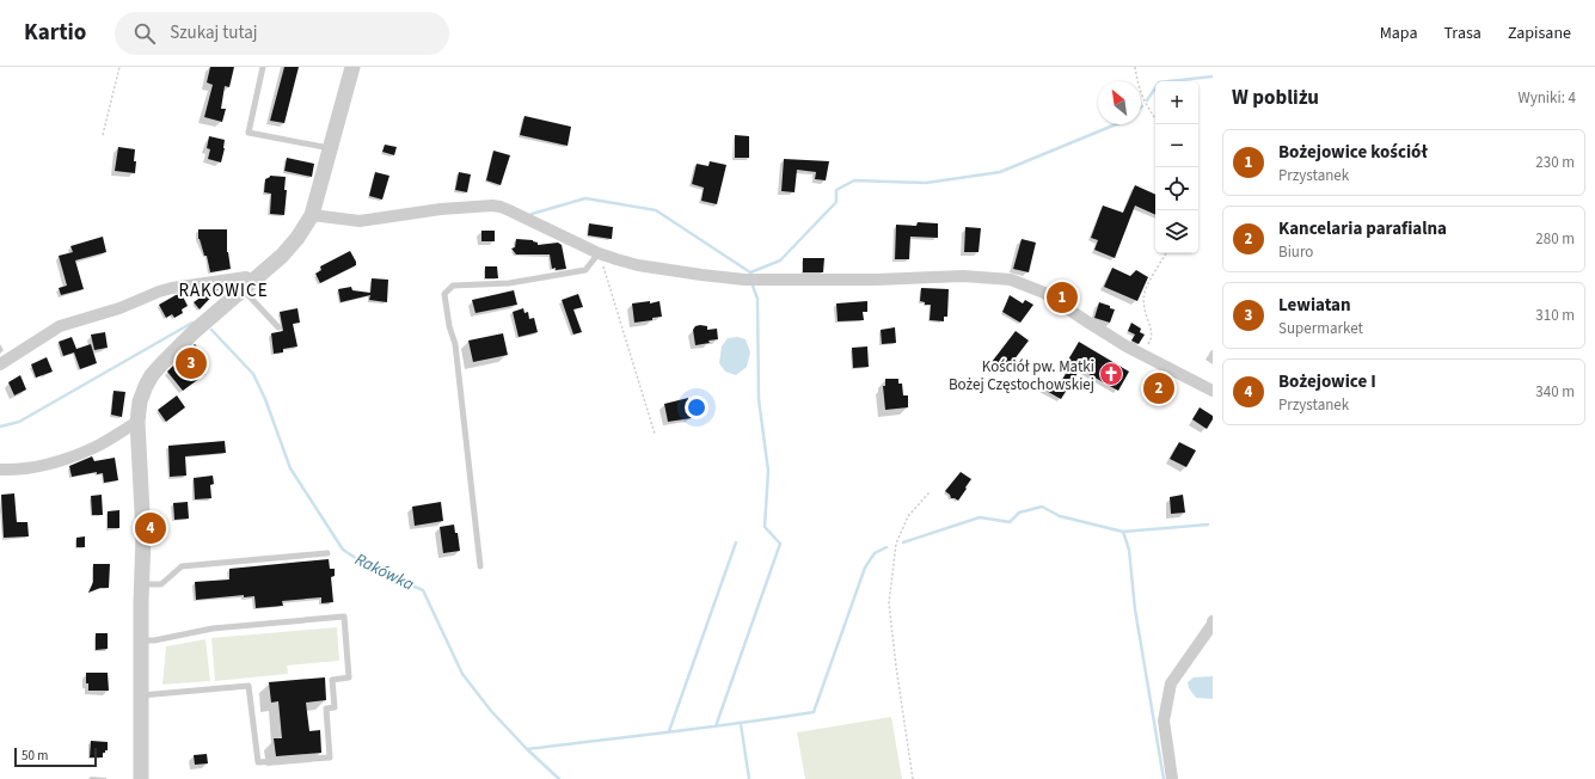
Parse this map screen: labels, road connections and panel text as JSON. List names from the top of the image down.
{
  "districts": ["RAKOWICE"],
  "water": ["Rakówka"],
  "places": {
    "church": ["Kościół pw. Matki Bożej Częstochowskiej"]
  },
  "scale_bar": "50 m",
  "north": "top left",
  "page": {
    "header": "Kartio",
    "search": "Szukaj tutaj",
    "nav": ["Mapa", "Trasa", "Zapisane"],
    "heading": ["W pobliżu", "Wyniki: 4"],
    "map_buttons": ["+", "−"],
    "list": [
      {
        "mark": "1",
        "name": "Bożejowice kościół",
        "note": "Przystanek",
        "value": "230 m"
      },
      {
        "mark": "2",
        "name": "Kancelaria parafialna",
        "note": "Biuro",
        "value": "280 m"
      },
      {
        "mark": "3",
        "name": "Lewiatan",
        "note": "Supermarket",
        "value": "310 m"
      },
      {
        "mark": "4",
        "name": "Bożejowice I",
        "note": "Przystanek",
        "value": "340 m"
      }
    ],
    "pins": [
      "1",
      "3",
      "2",
      "4"
    ],
    "scale": "50 m"
  }
}
